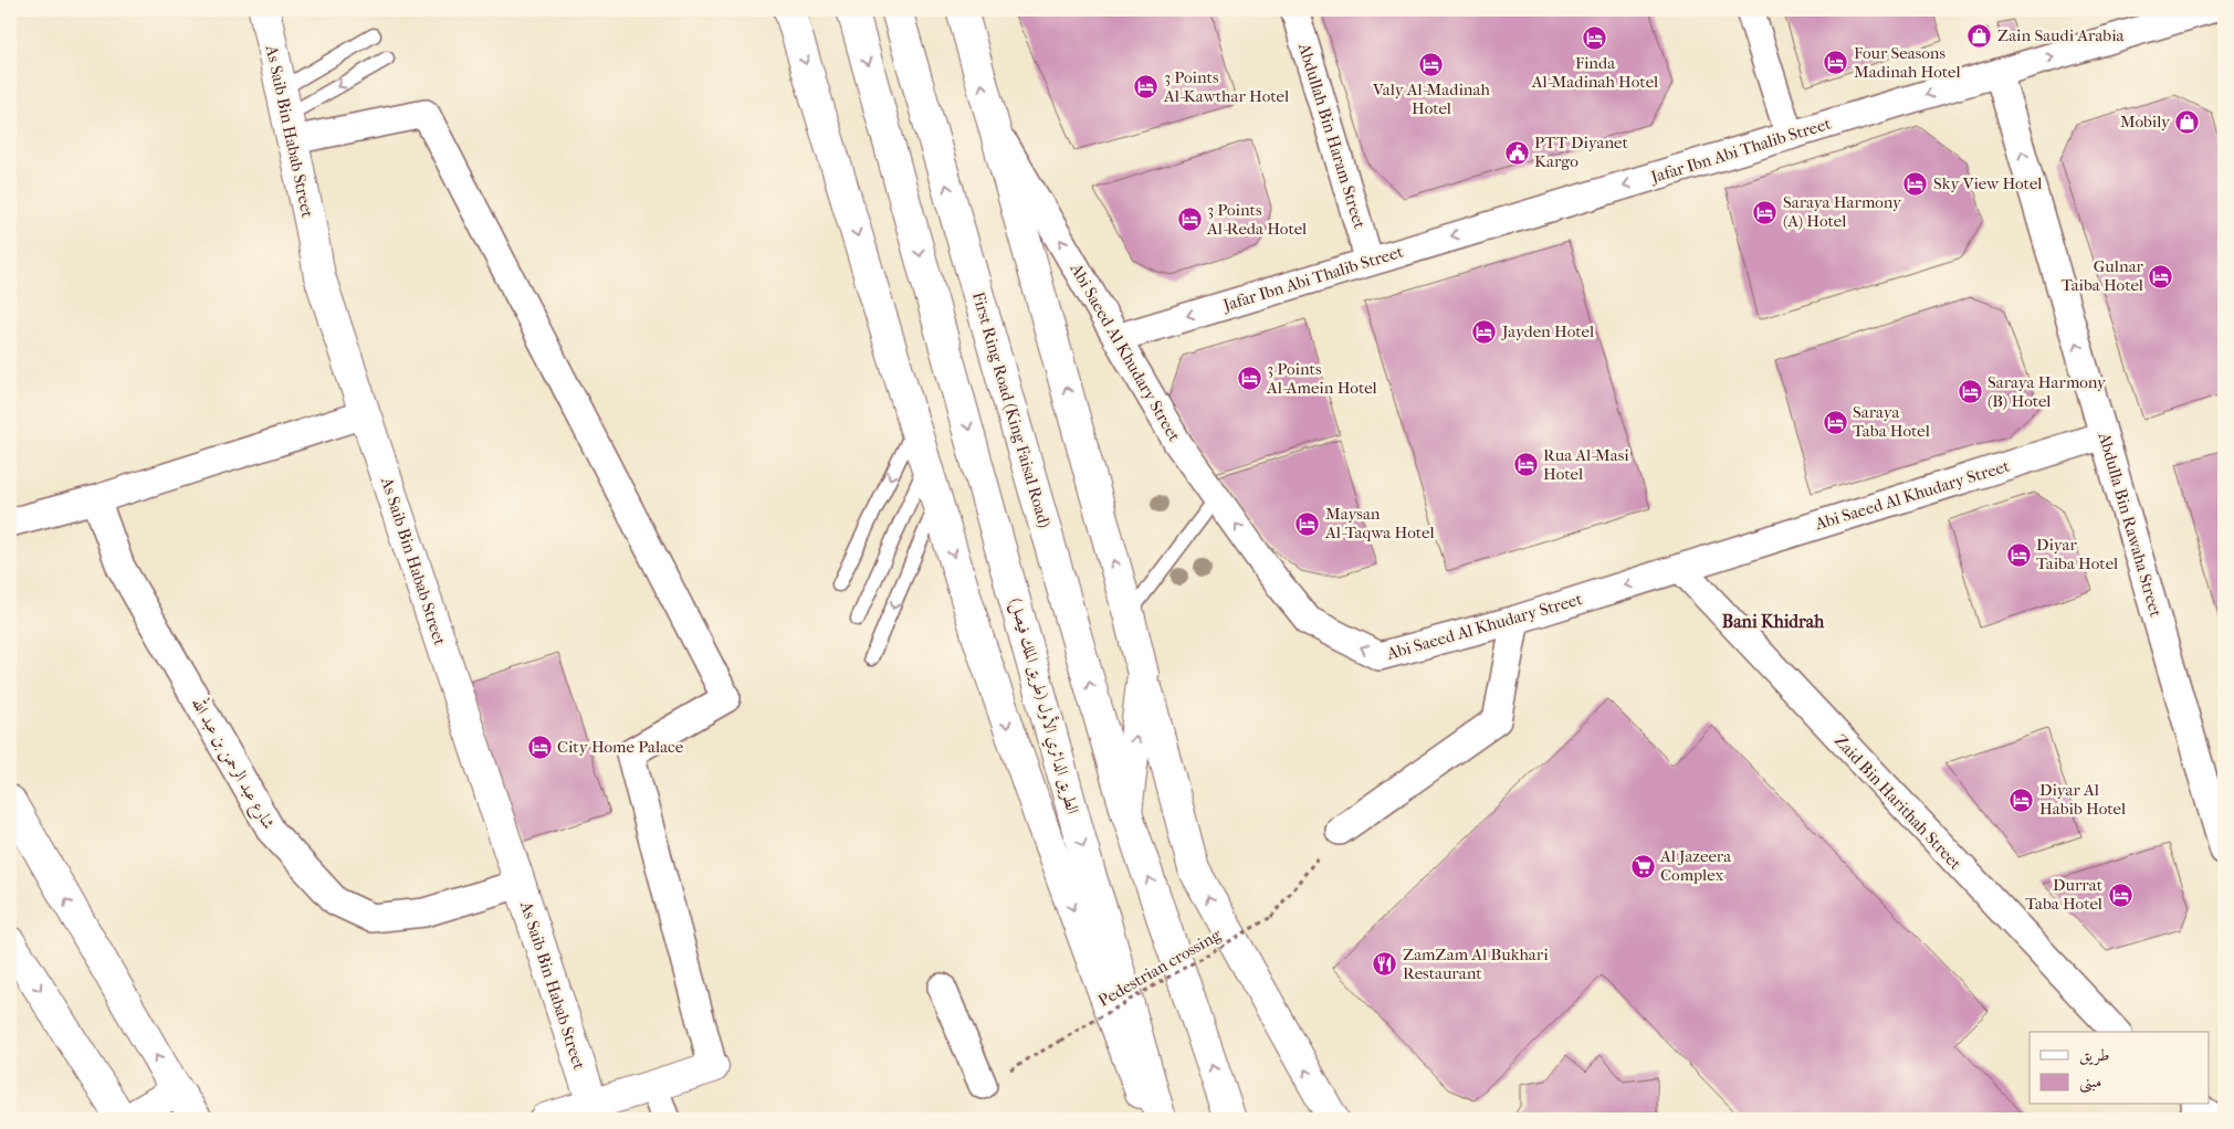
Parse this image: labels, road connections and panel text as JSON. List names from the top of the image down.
{
  "streets": {
    "main road": ["As Saib Bin Habab Street", "First Ring Road (King Faisal Road)", "الطريق الدائري الأول (طريق الملك فيصل)"],
    "street": [
      "Abdullah Bin Haram Street",
      "Jafar Ibn Abi Thalib Street",
      "Abi Saeed Al Khudary Street",
      "Abdulla Bin Rawaha Street",
      "شارع عبد الرحمن بن عبد الله",
      "Zaid Bin Harithah Street"
    ],
    "path": ["Pedestrian crossing"]
  },
  "crossings": [
    ["As Saib Bin Habab Street", "شارع عبد الرحمن بن عبد الله"],
    ["Abdullah Bin Haram Street", "Jafar Ibn Abi Thalib Street"],
    ["Jafar Ibn Abi Thalib Street", "Abi Saeed Al Khudary Street"],
    ["Jafar Ibn Abi Thalib Street", "Abdulla Bin Rawaha Street"],
    ["Abi Saeed Al Khudary Street", "Abdulla Bin Rawaha Street"],
    ["Abi Saeed Al Khudary Street", "Zaid Bin Harithah Street"]
  ],
  "one_way": ["Abi Saeed Al Khudary Street", "Abdulla Bin Rawaha Street"],
  "districts": ["Bani Khidrah"],
  "places": {
    "shop": ["Zain Saudi Arabia", "Mobily"],
    "hotel": [
      "Finda Al-Madinah Hotel",
      "Four Seasons Madinah Hotel",
      "Valy Al-Madinah Hotel",
      "3 Points Al-Kawthar Hotel",
      "Sky View Hotel",
      "Saraya Harmony (A) Hotel",
      "3 Points Al-Reda Hotel",
      "Gulnar Taiba Hotel",
      "Jayden Hotel",
      "3 Points Al-Amein Hotel",
      "Saraya Harmony (B) Hotel",
      "Saraya Taba Hotel",
      "Rua Al-Masi Hotel",
      "Maysan Al-Taqwa Hotel",
      "Diyar Taiba Hotel",
      "City Home Palace",
      "Diyar Al Habib Hotel",
      "Durrat Taba Hotel"
    ],
    "public building": ["PTT Diyanet Kargo"],
    "supermarket": ["Al Jazeera Complex"],
    "restaurant": ["ZamZam Al Bukhari Restaurant"]
  },
  "legend": ["طريق", "مبنى"]
}
